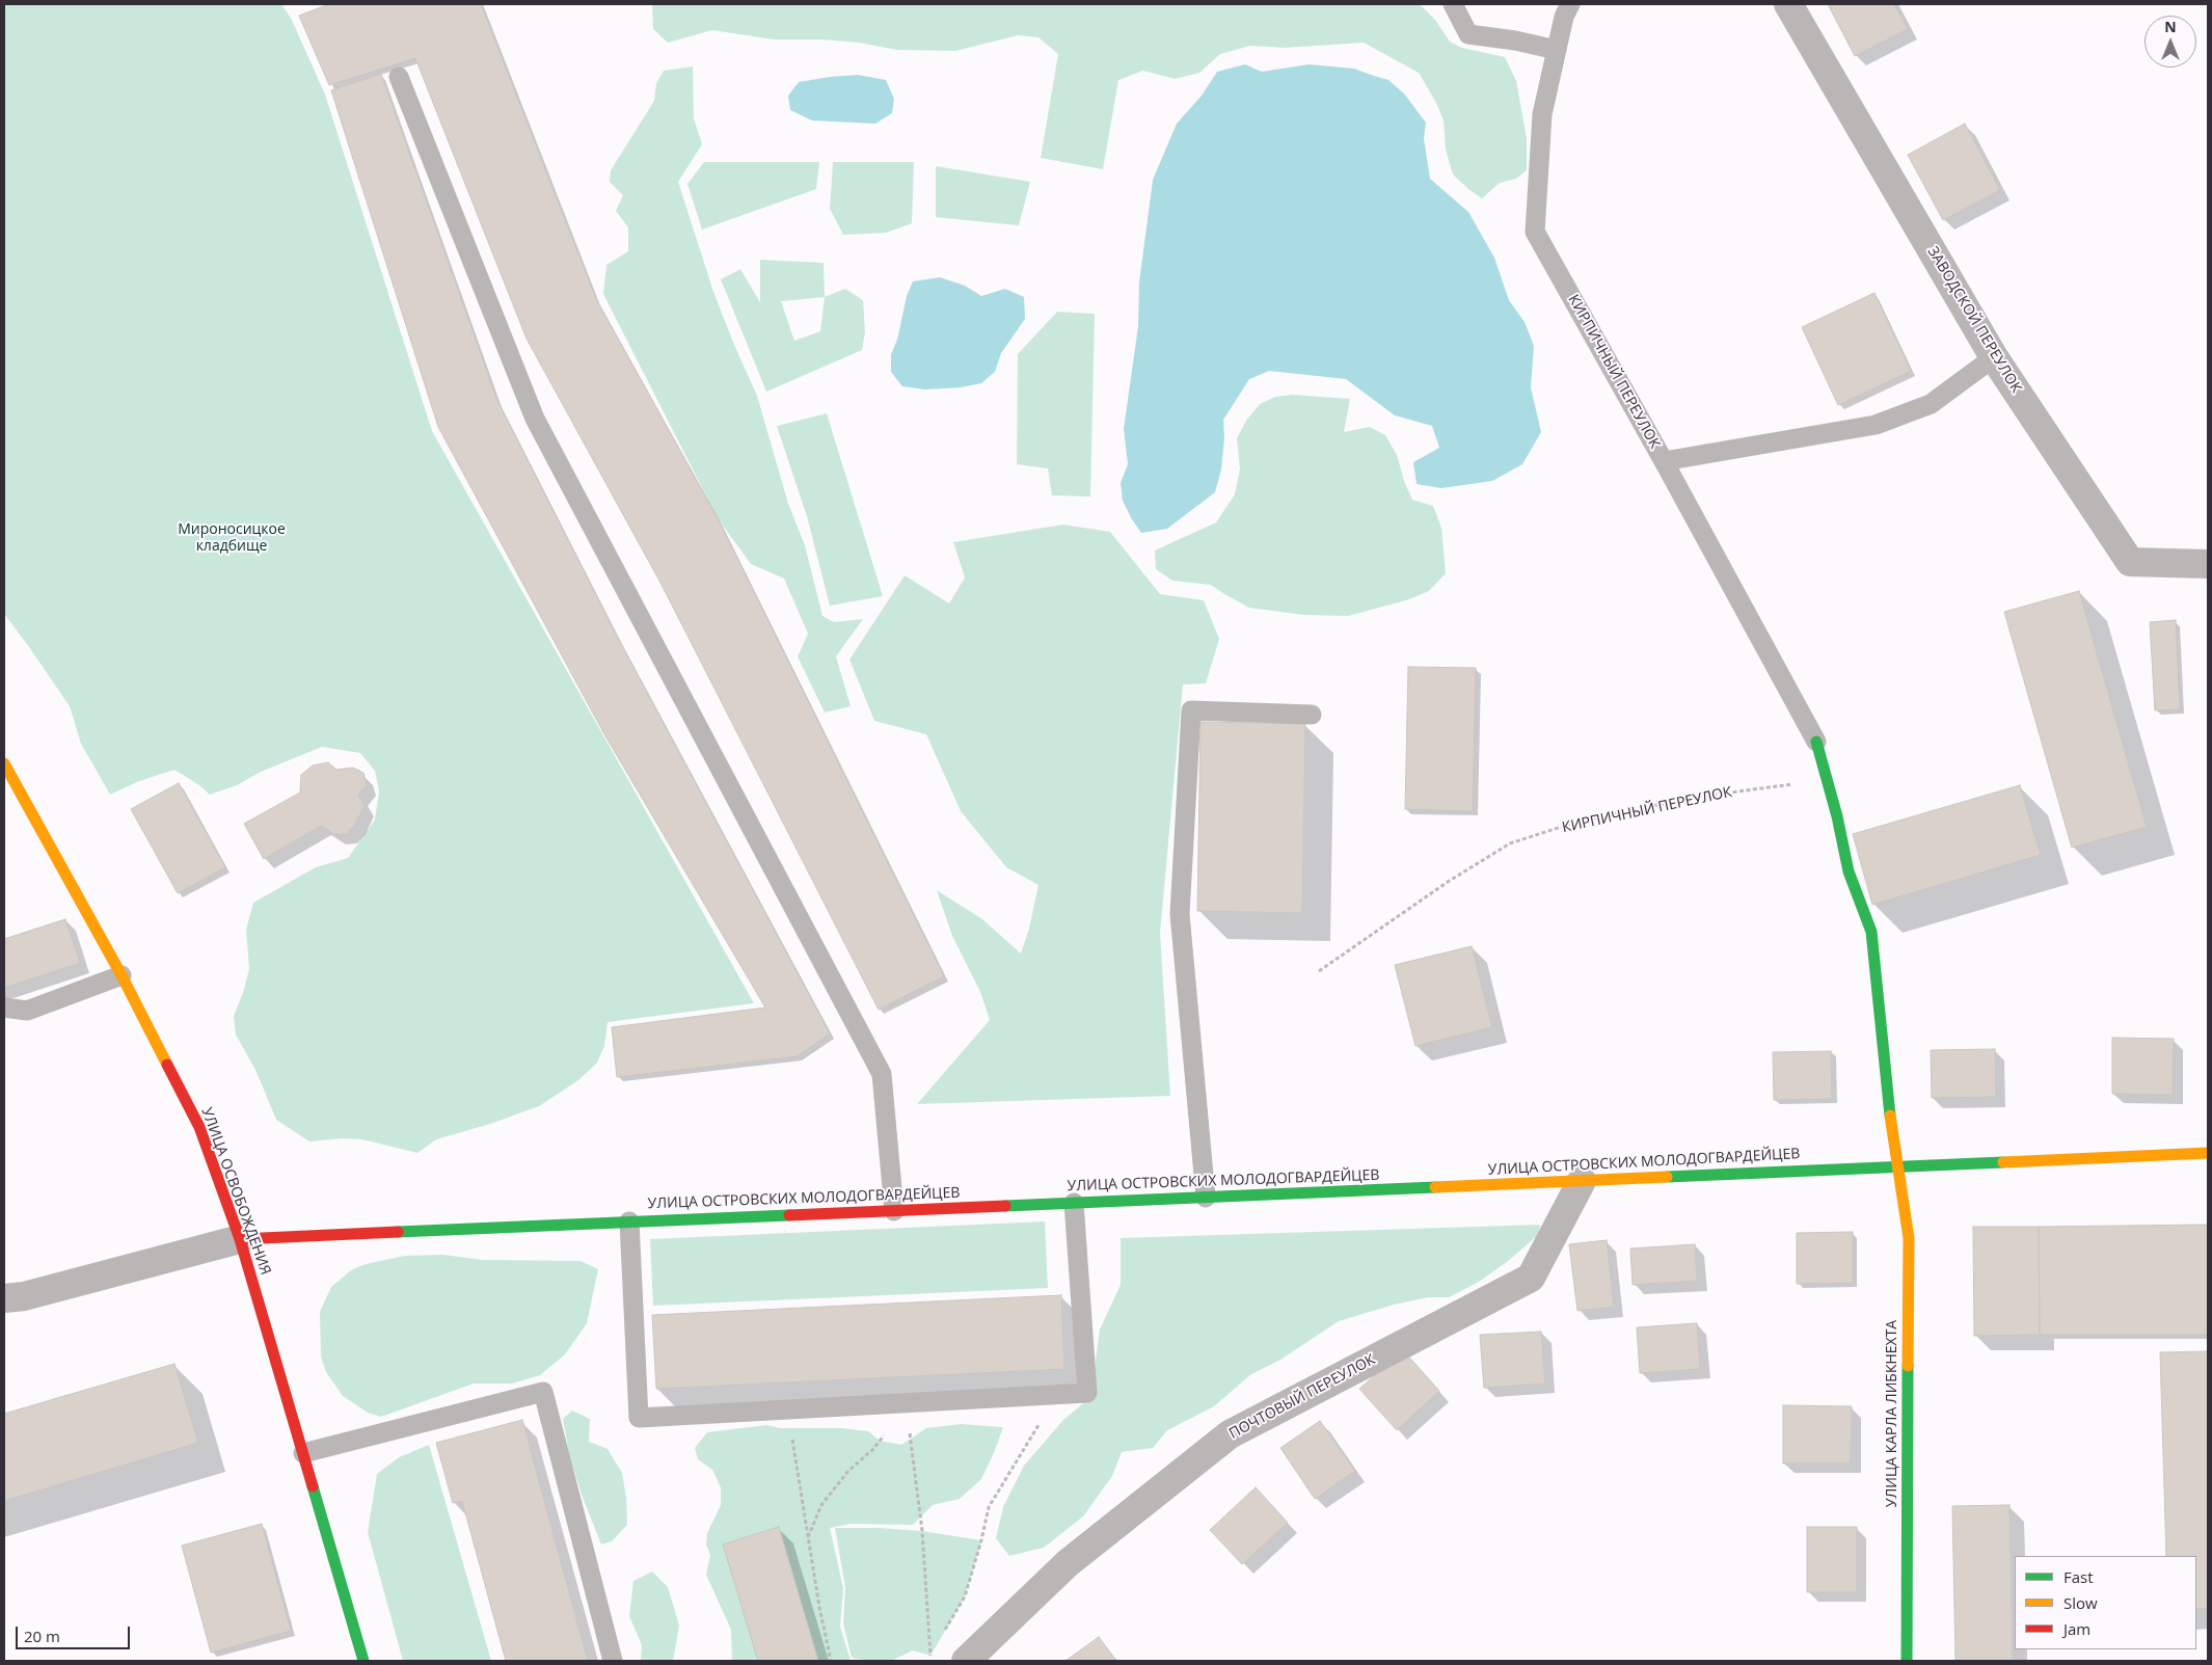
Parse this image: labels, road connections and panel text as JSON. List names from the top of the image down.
{
  "streets": {
    "main road": ["УЛИЦА ОСТРОВСКИХ МОЛОДОГВАРДЕЙЦЕВ", "УЛИЦА ОСВОБОЖДЕНИЯ", "УЛИЦА КАРЛА ЛИБКНЕХТА"],
    "street": ["ЗАВОДСКОЙ ПЕРЕУЛОК", "ПОЧТОВЫЙ ПЕРЕУЛОК"],
    "lane": ["КИРПИЧНЫЙ ПЕРЕУЛОК"]
  },
  "crossings": [
    ["ЗАВОДСКОЙ ПЕРЕУЛОК", "КИРПИЧНЫЙ ПЕРЕУЛОК"],
    ["УЛИЦА ОСТРОВСКИХ МОЛОДОГВАРДЕЙЦЕВ", "УЛИЦА ОСВОБОЖДЕНИЯ"],
    ["УЛИЦА ОСТРОВСКИХ МОЛОДОГВАРДЕЙЦЕВ", "ПОЧТОВЫЙ ПЕРЕУЛОК"],
    ["УЛИЦА ОСТРОВСКИХ МОЛОДОГВАРДЕЙЦЕВ", "УЛИЦА КАРЛА ЛИБКНЕХТА"]
  ],
  "parks": ["Мироносицкое кладбище"],
  "legend": ["Fast", "Slow", "Jam"],
  "scale_bar": "20 m",
  "north": "top"
}
